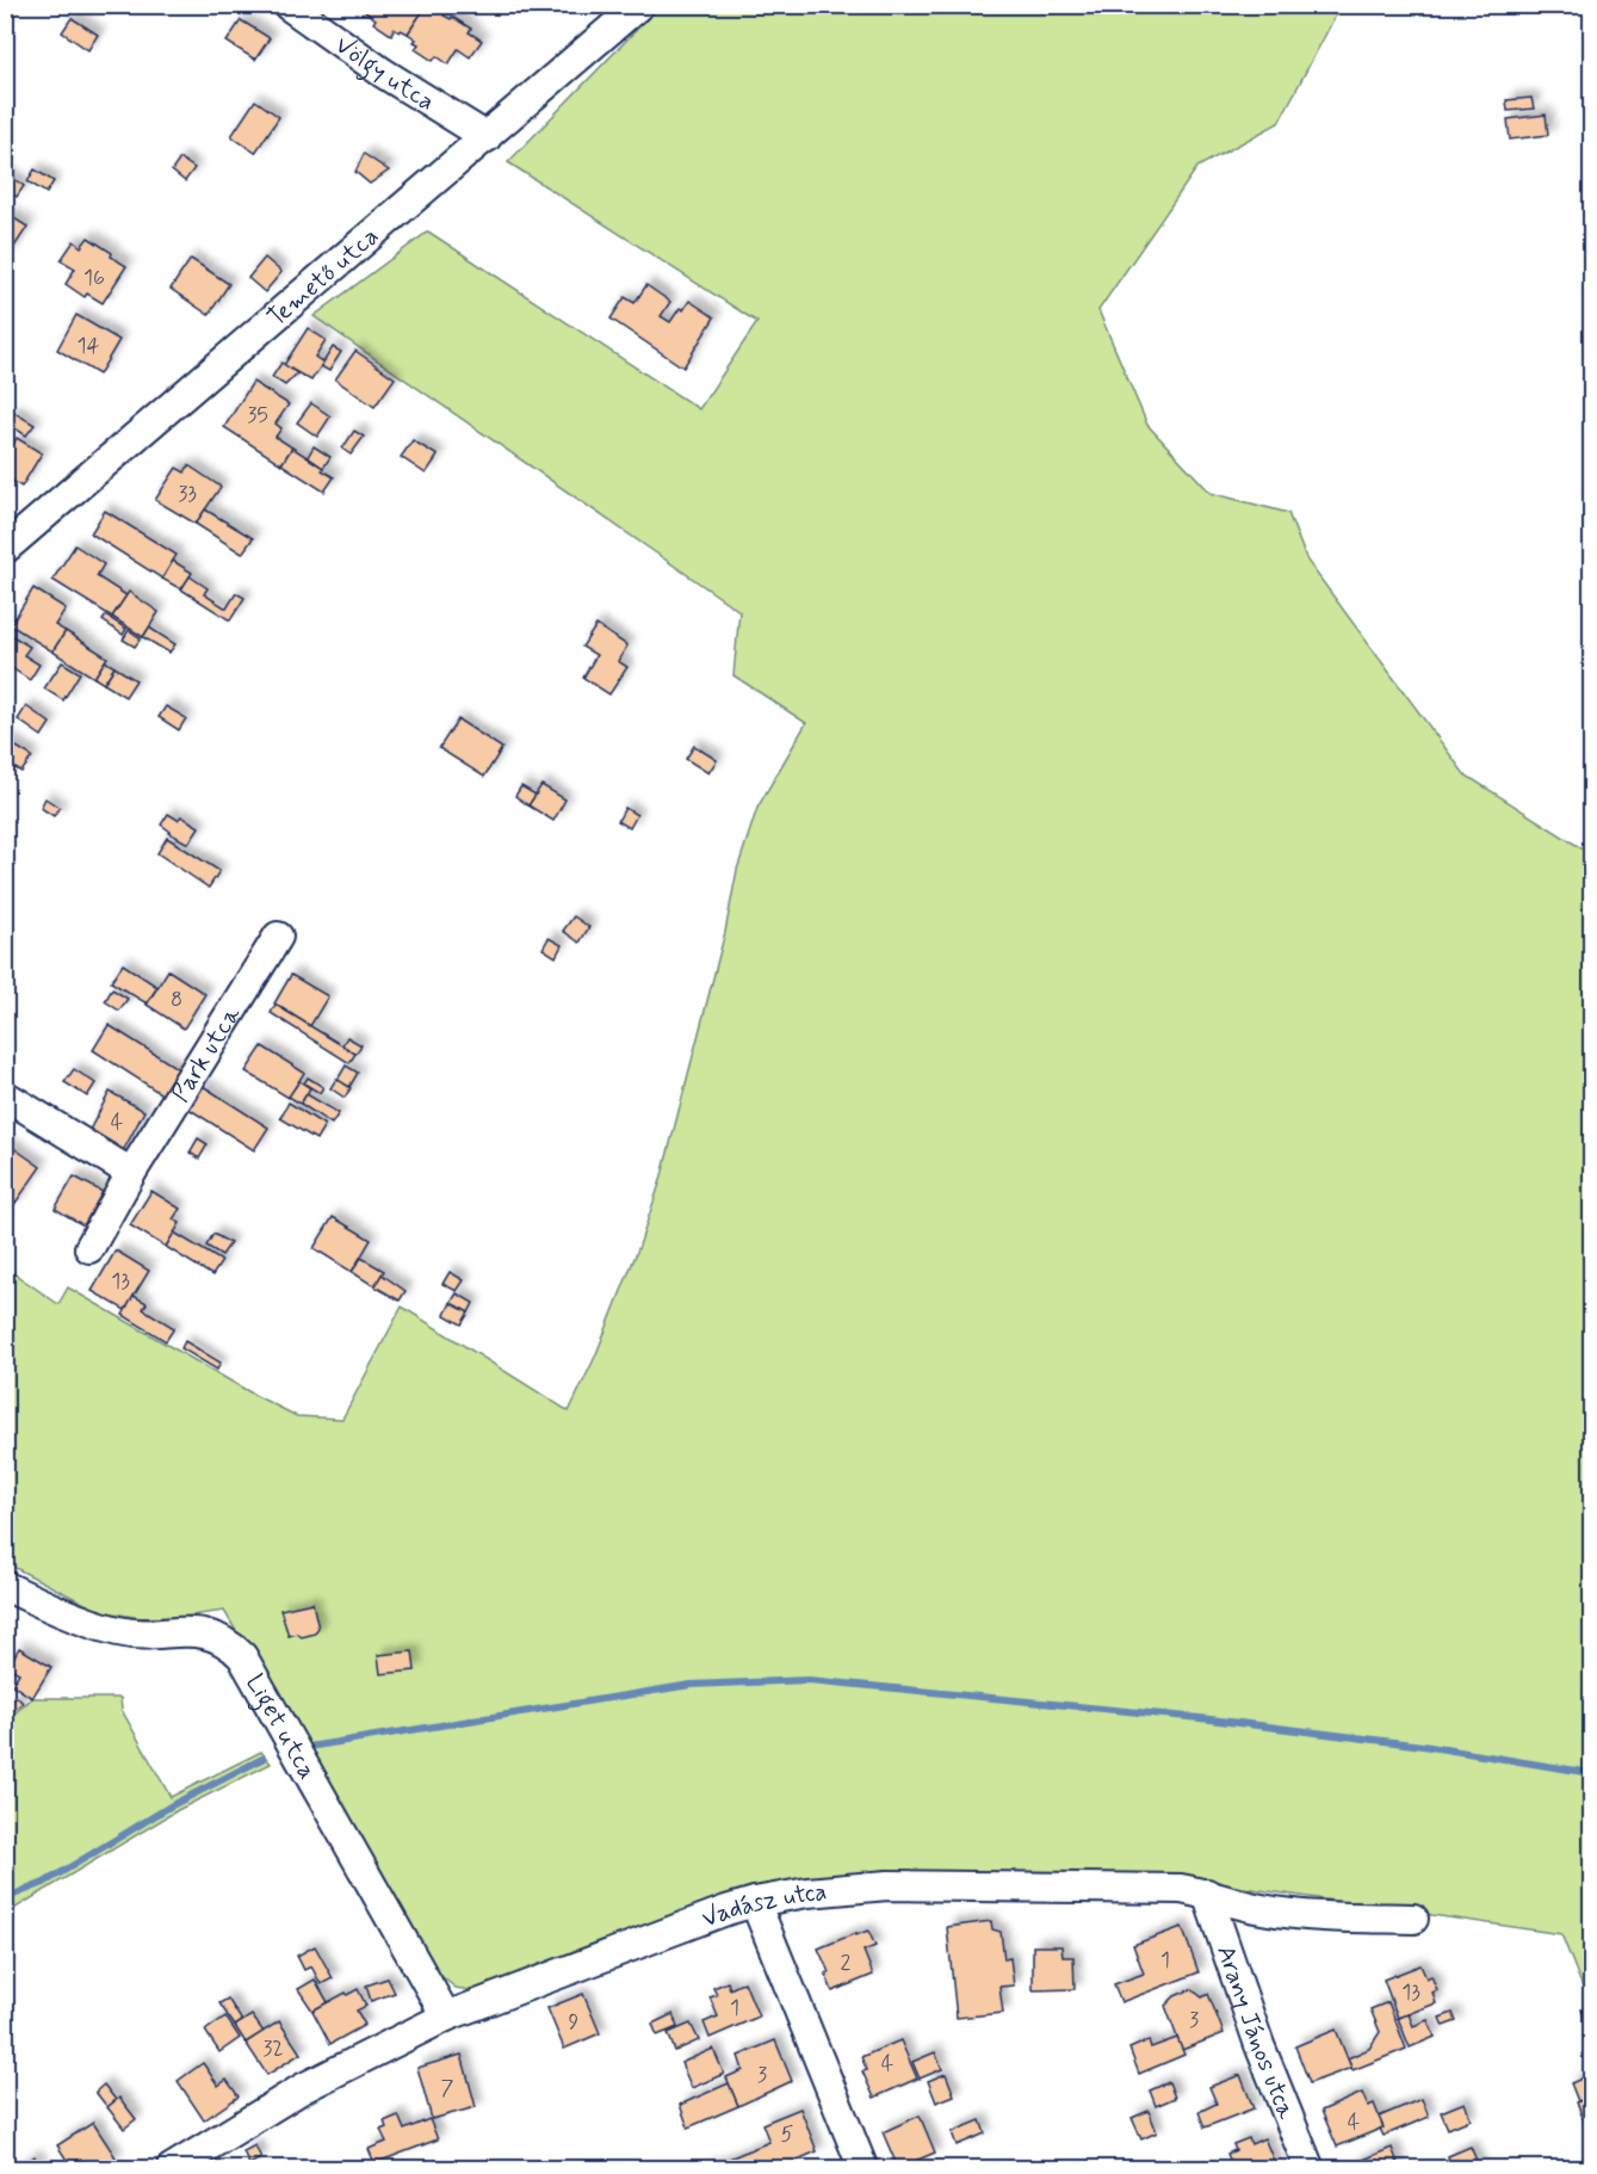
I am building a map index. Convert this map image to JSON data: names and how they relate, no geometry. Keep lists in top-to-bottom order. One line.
{"streets":{"street":["Völgy utca","Temető utca","Park utca","Liget utca","Vadász utca","Arany János utca"]},"crossings":[["Völgy utca","Temető utca"],["Liget utca","Vadász utca"],["Vadász utca","Arany János utca"]],"house_numbers":["16","14","35","33","8","4","13","1","2","13","1","3","9","32","4","3","7","4","5"]}
